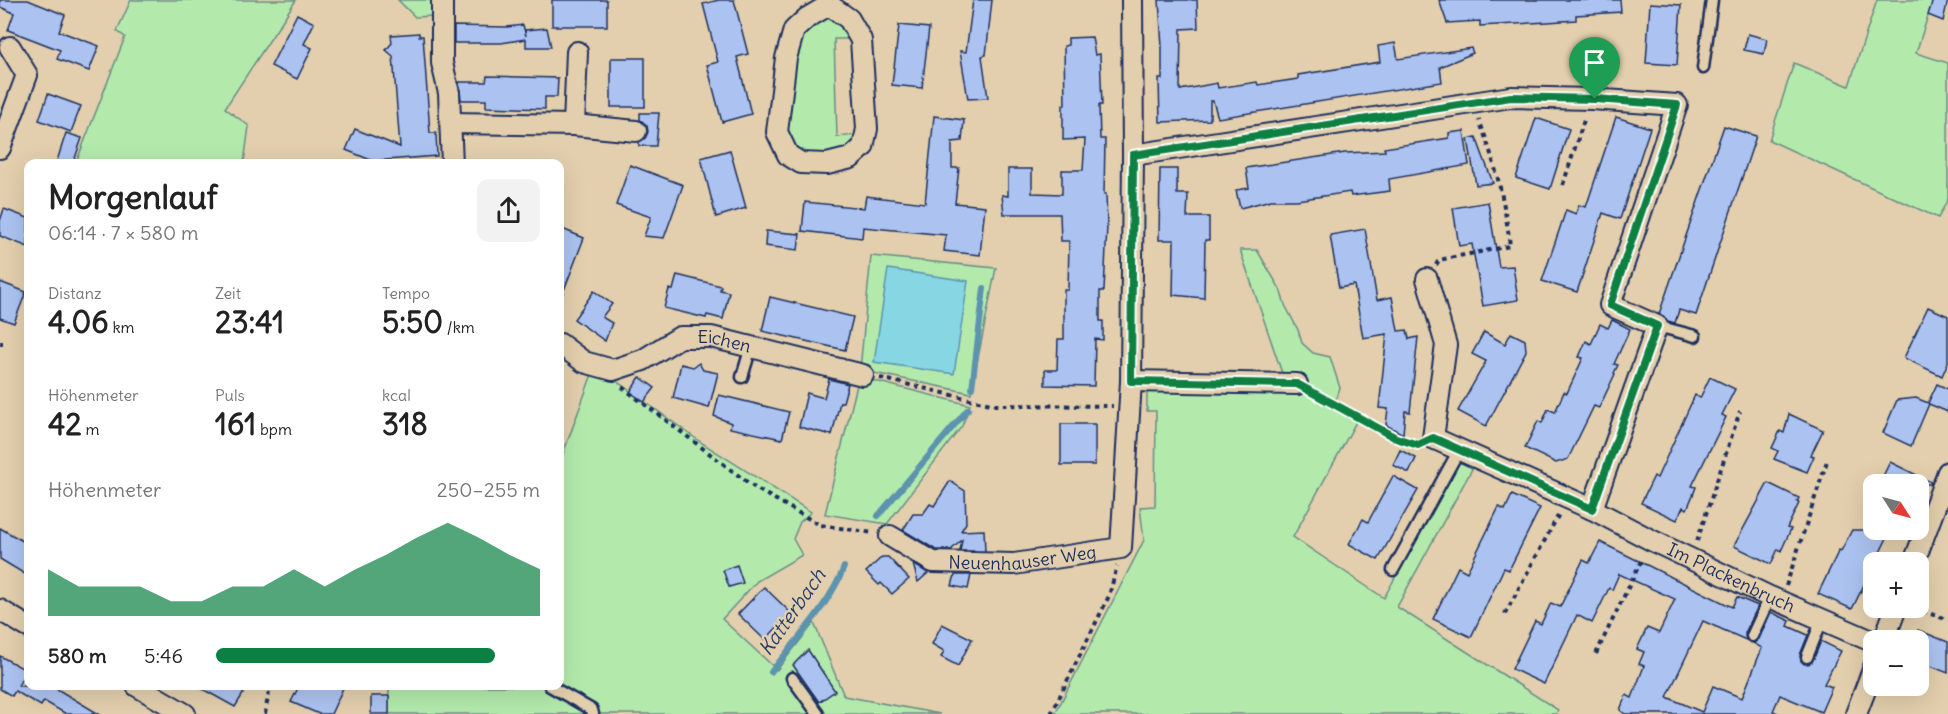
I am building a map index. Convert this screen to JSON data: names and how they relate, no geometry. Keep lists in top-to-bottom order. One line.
{"streets":{"street":["Eichen","Neuenhauser Weg","Im Plackenbruch"]},"water":["Katterbach"],"north":"bottom right","page":{"heading":["Morgenlauf","06:14 · 7 × 580 m"],"stats":[["Distanz","4.06 km"],["Zeit","23:41"],["Tempo","5:50 /km"],["Höhenmeter","42 m"],["Puls","161 bpm"],["kcal","318"]],"chart":["Höhenmeter","250–255 m"],"map_buttons":["+","−"],"list":[{"name":"580 m","note":"5:46"}]}}
